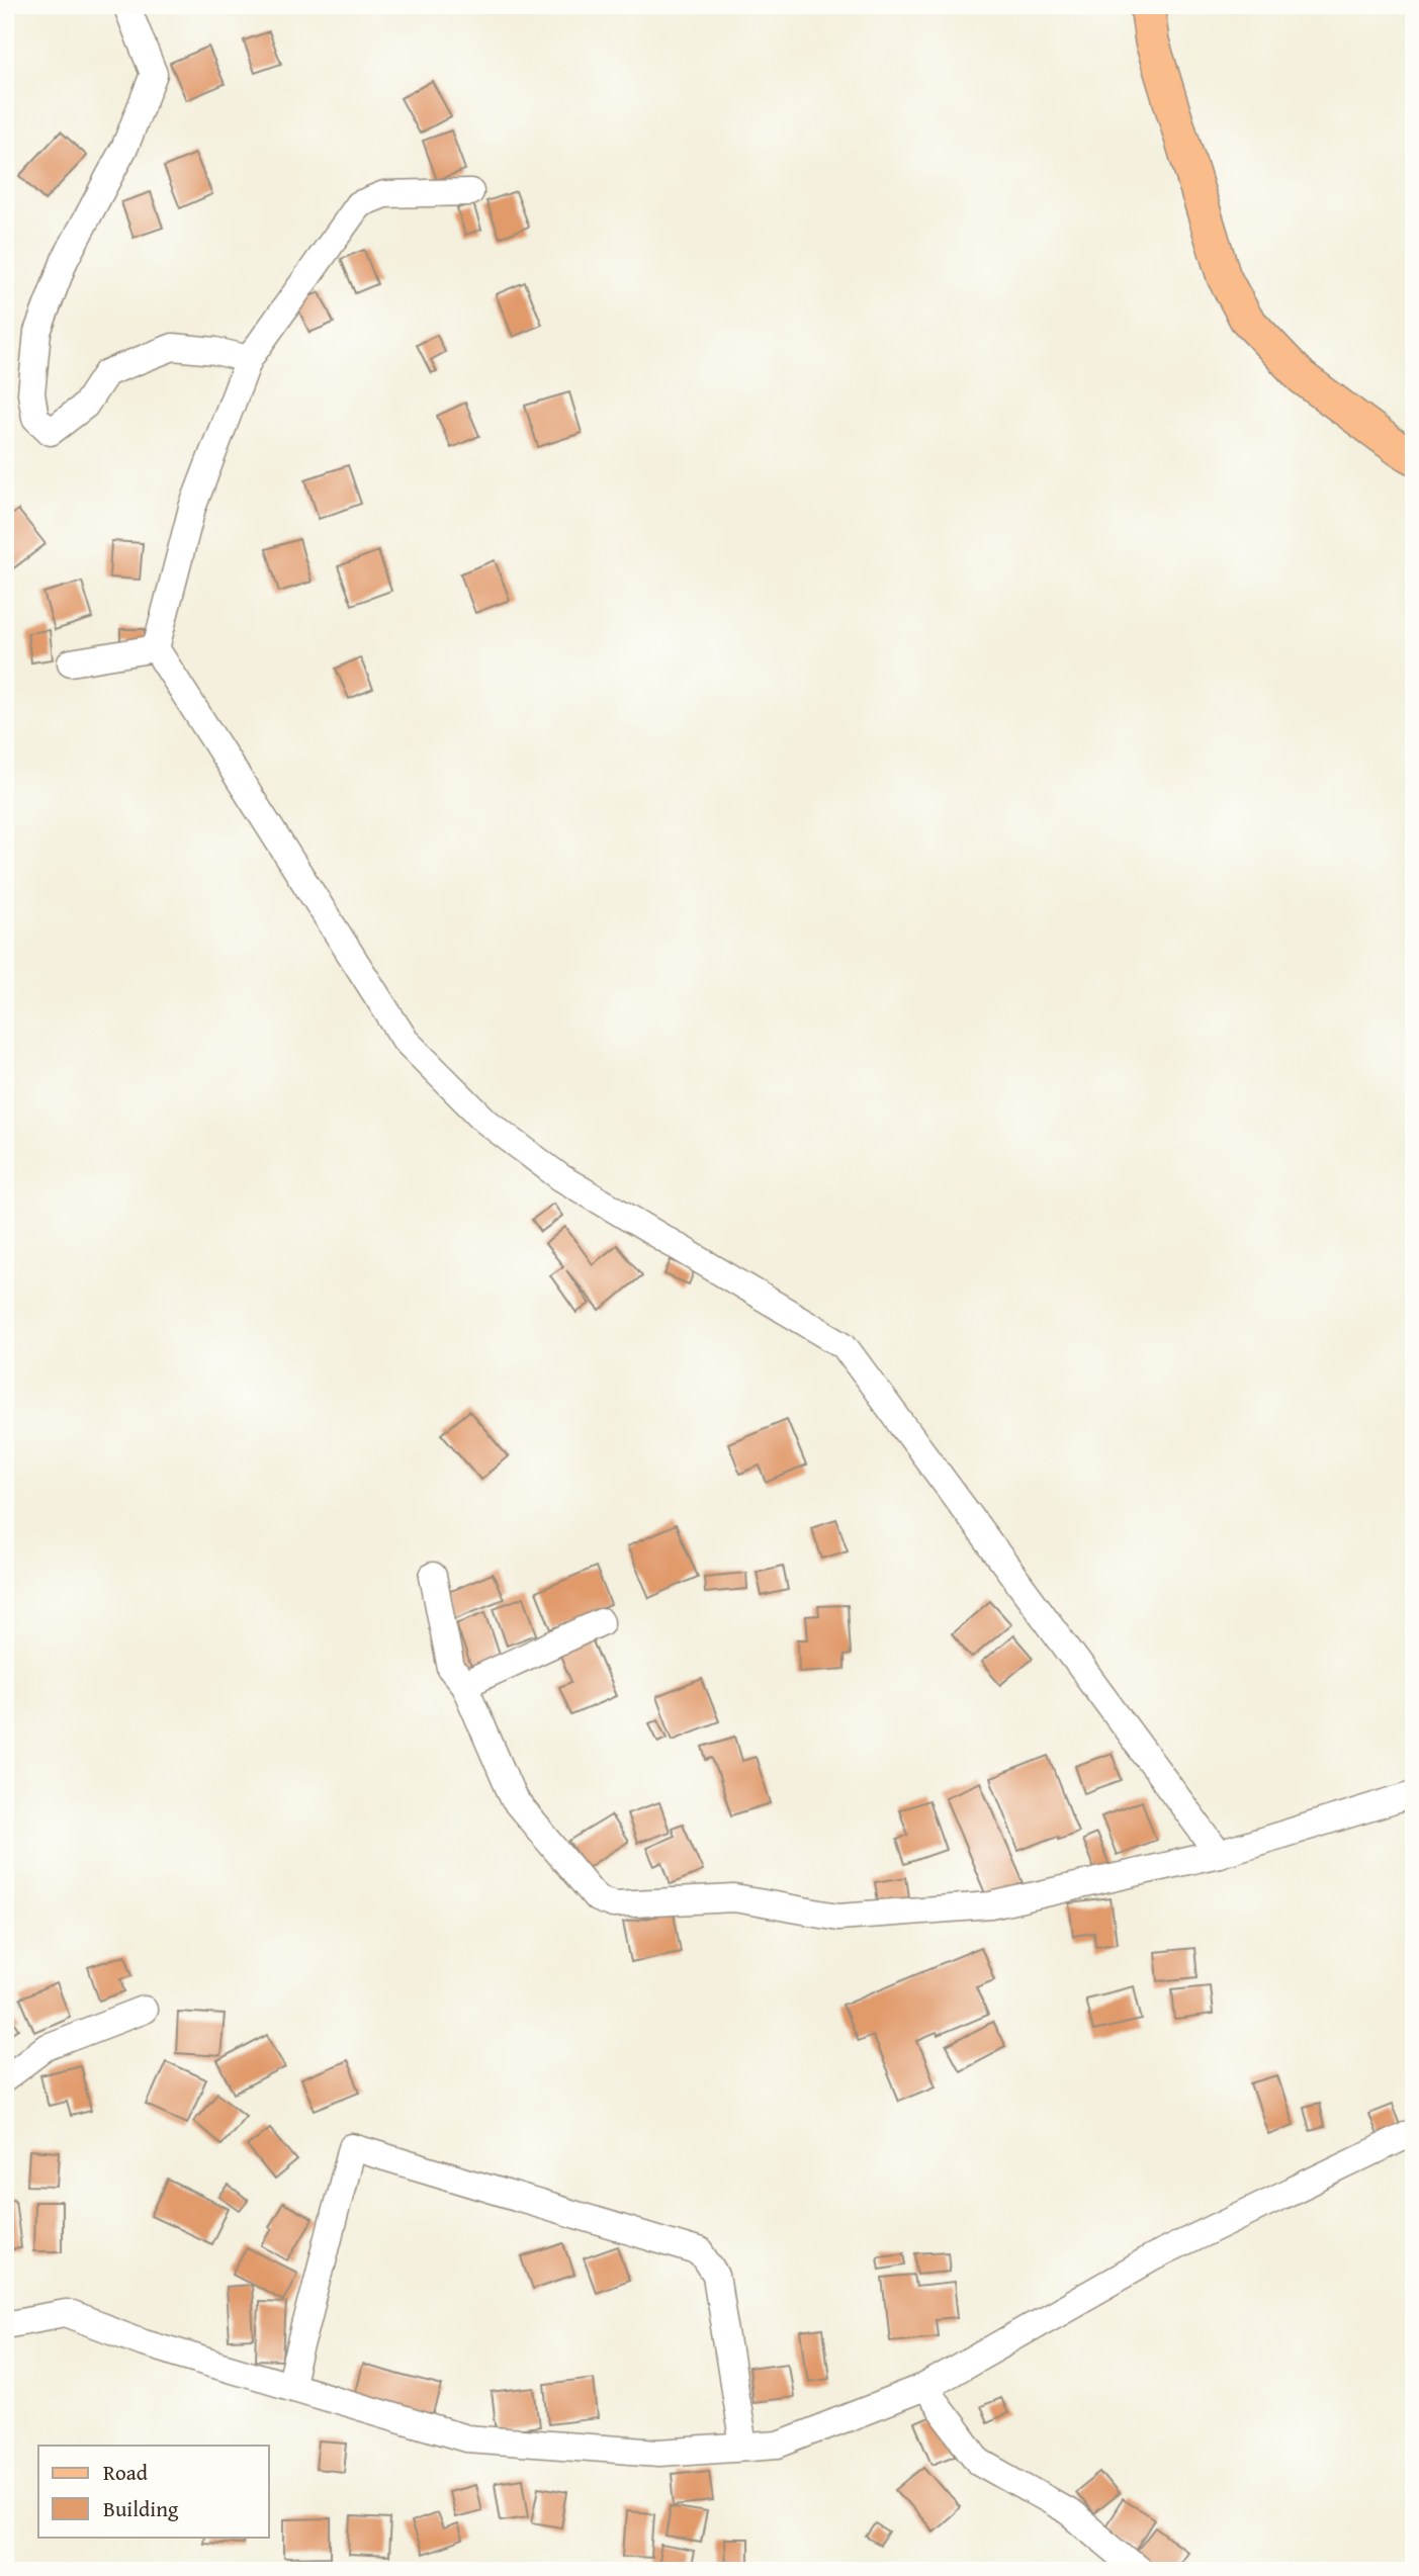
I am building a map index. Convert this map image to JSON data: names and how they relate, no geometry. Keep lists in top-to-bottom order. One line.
{"legend":["Road","Building"]}
